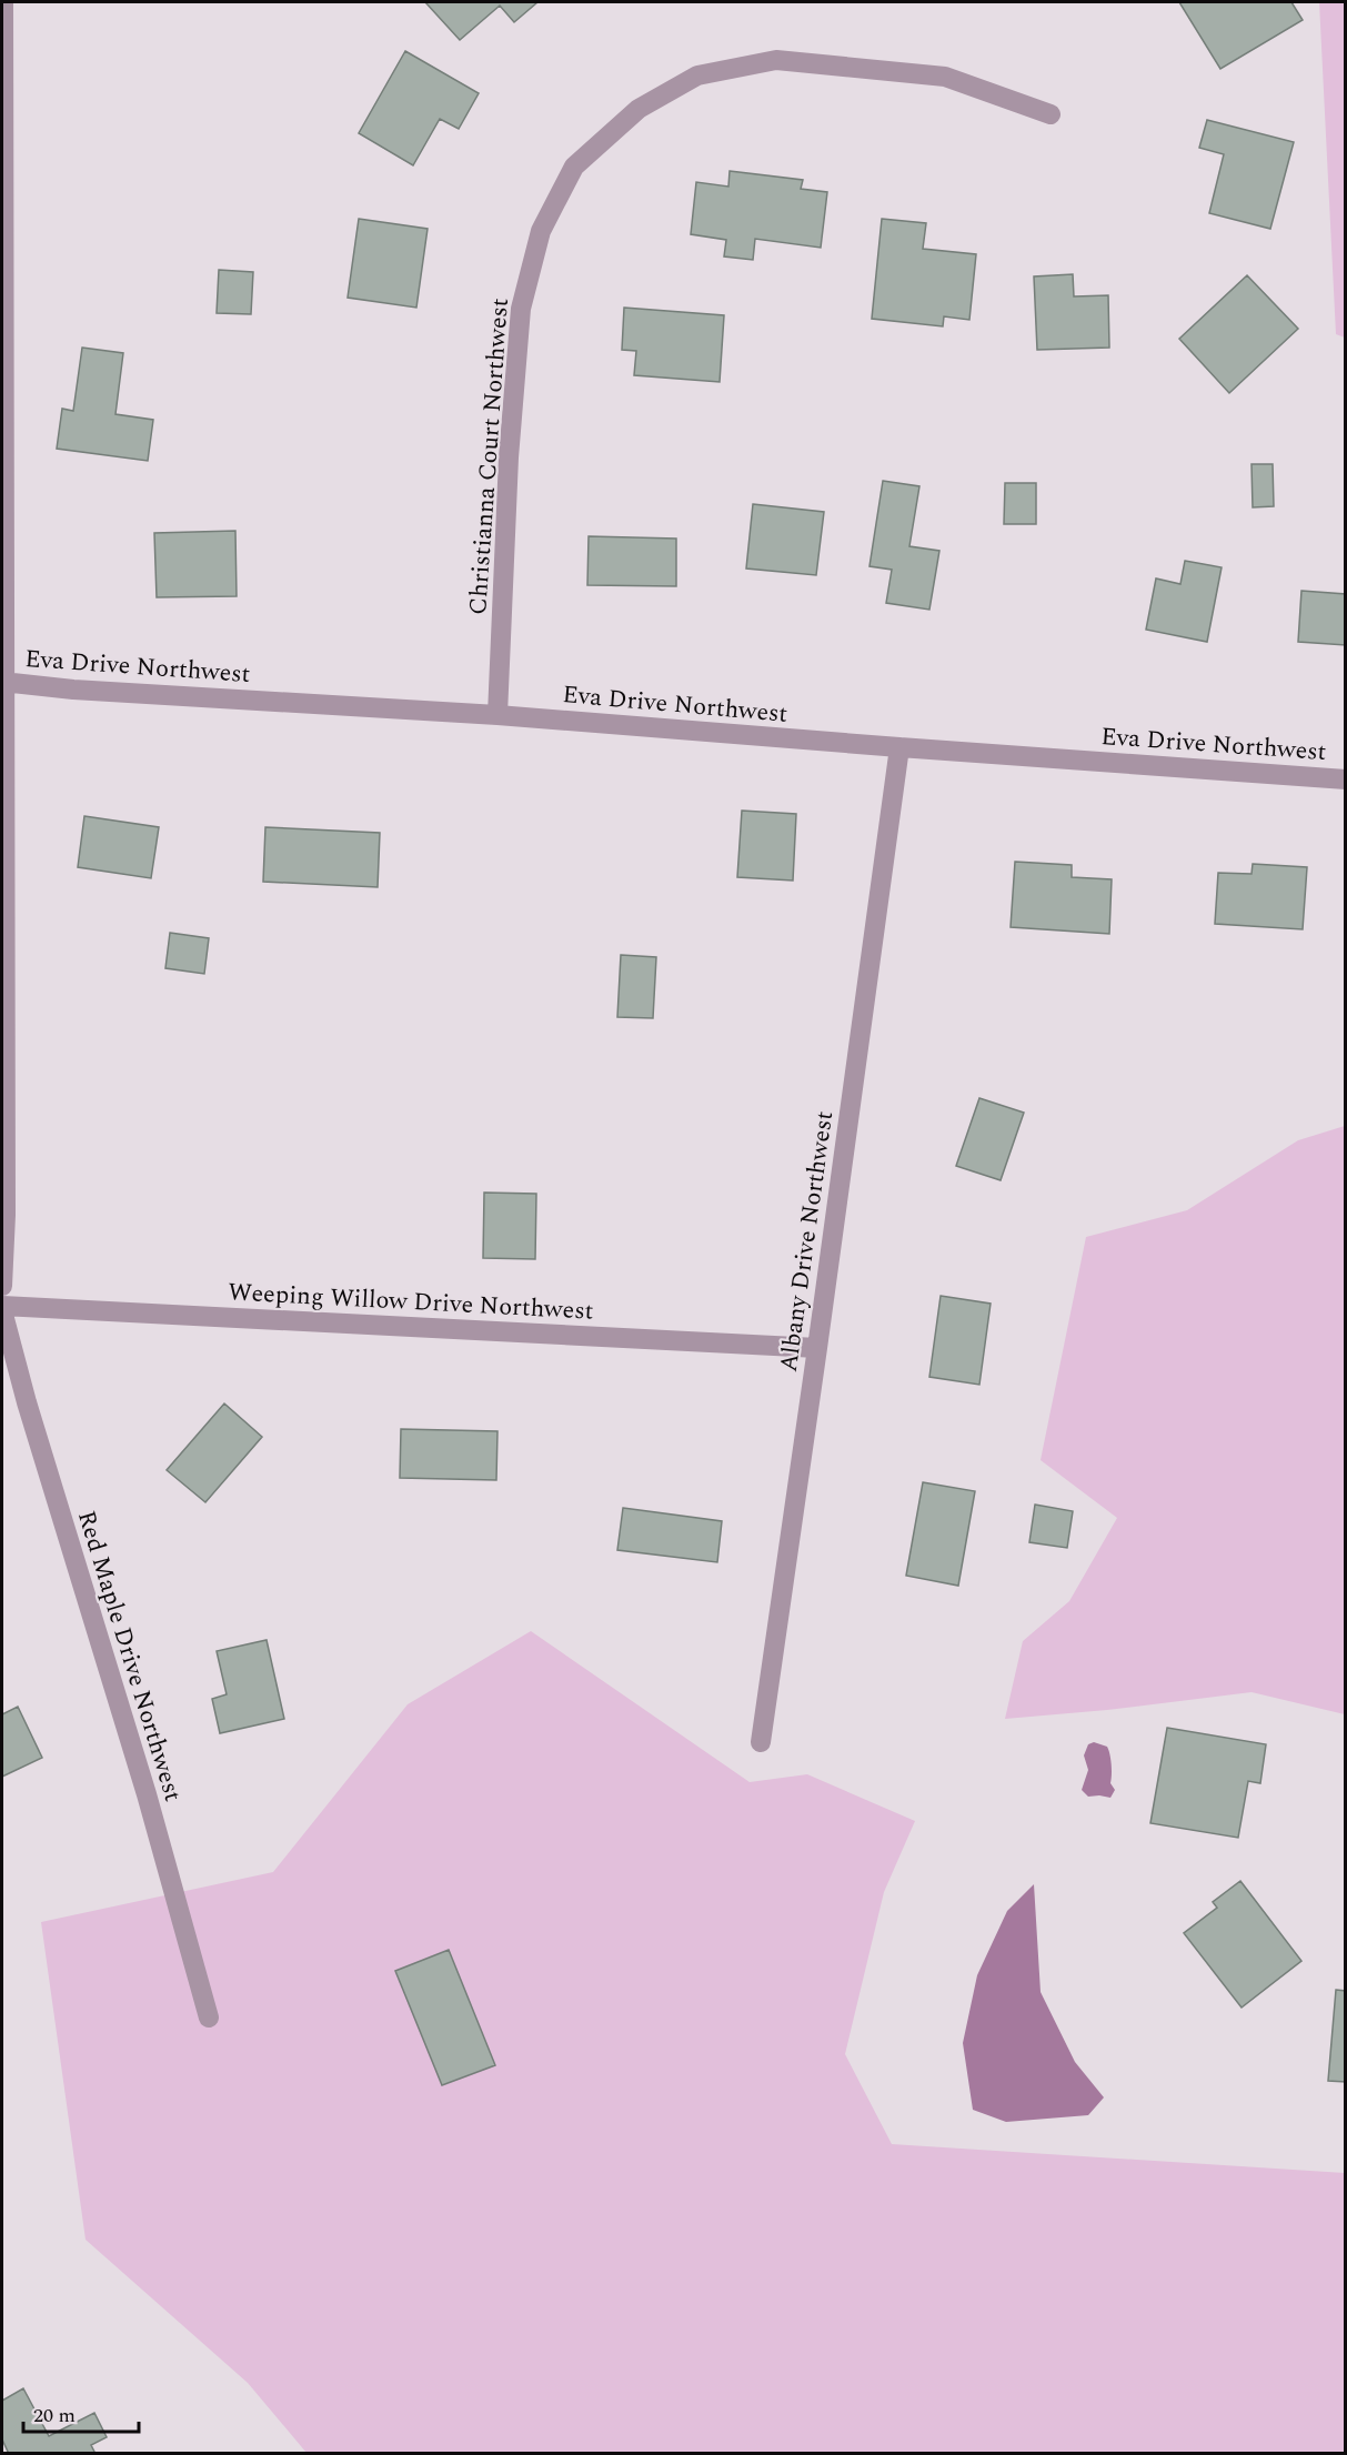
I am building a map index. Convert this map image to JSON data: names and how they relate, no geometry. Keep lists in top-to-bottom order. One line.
{"streets":{"street":["Christianna Court Northwest","Eva Drive Northwest","Albany Drive Northwest","Weeping Willow Drive Northwest","Red Maple Drive Northwest"]},"crossings":[["Christianna Court Northwest","Eva Drive Northwest"],["Eva Drive Northwest","Albany Drive Northwest"],["Albany Drive Northwest","Weeping Willow Drive Northwest"],["Weeping Willow Drive Northwest","Red Maple Drive Northwest"]],"scale_bar":"20 m"}
